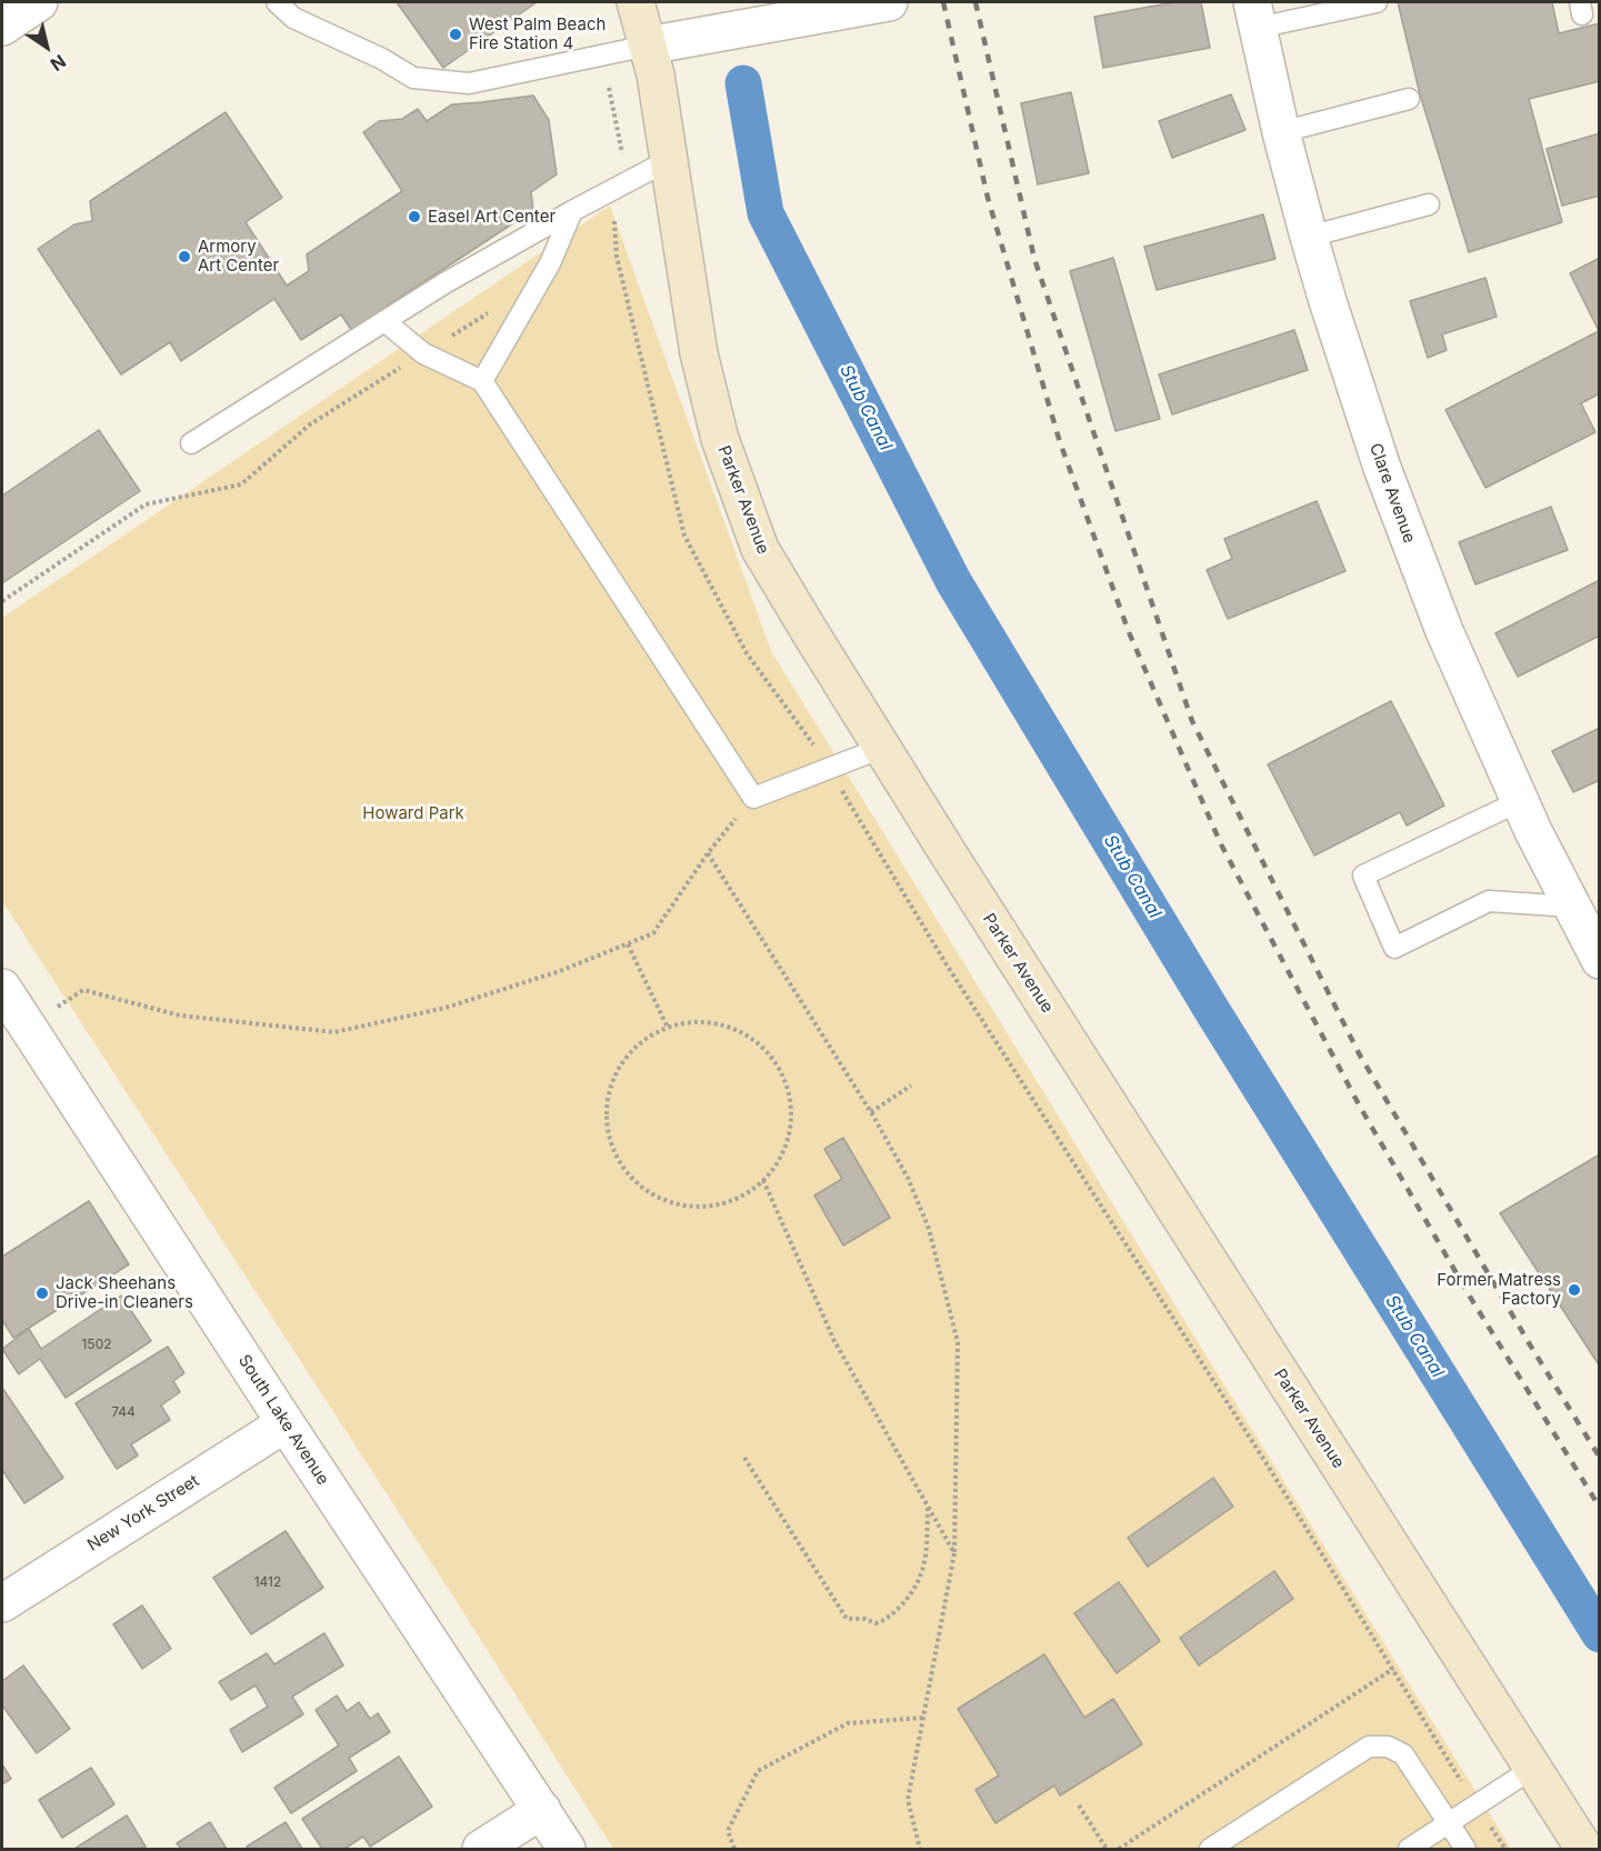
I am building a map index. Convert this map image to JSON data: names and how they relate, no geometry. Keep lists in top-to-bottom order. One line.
{"streets":{"street":["Clare Avenue","Parker Avenue","South Lake Avenue","New York Street"]},"crossings":[["South Lake Avenue","New York Street"]],"water":["Stub Canal"],"parks":["Howard Park"],"places":["West Palm Beach Fire Station 4","Easel Art Center","Armory Art Center","Former Matress Factory","Jack Sheehans Drive-in Cleaners"],"house_numbers":["1502","744","1412"],"north":"bottom right"}
